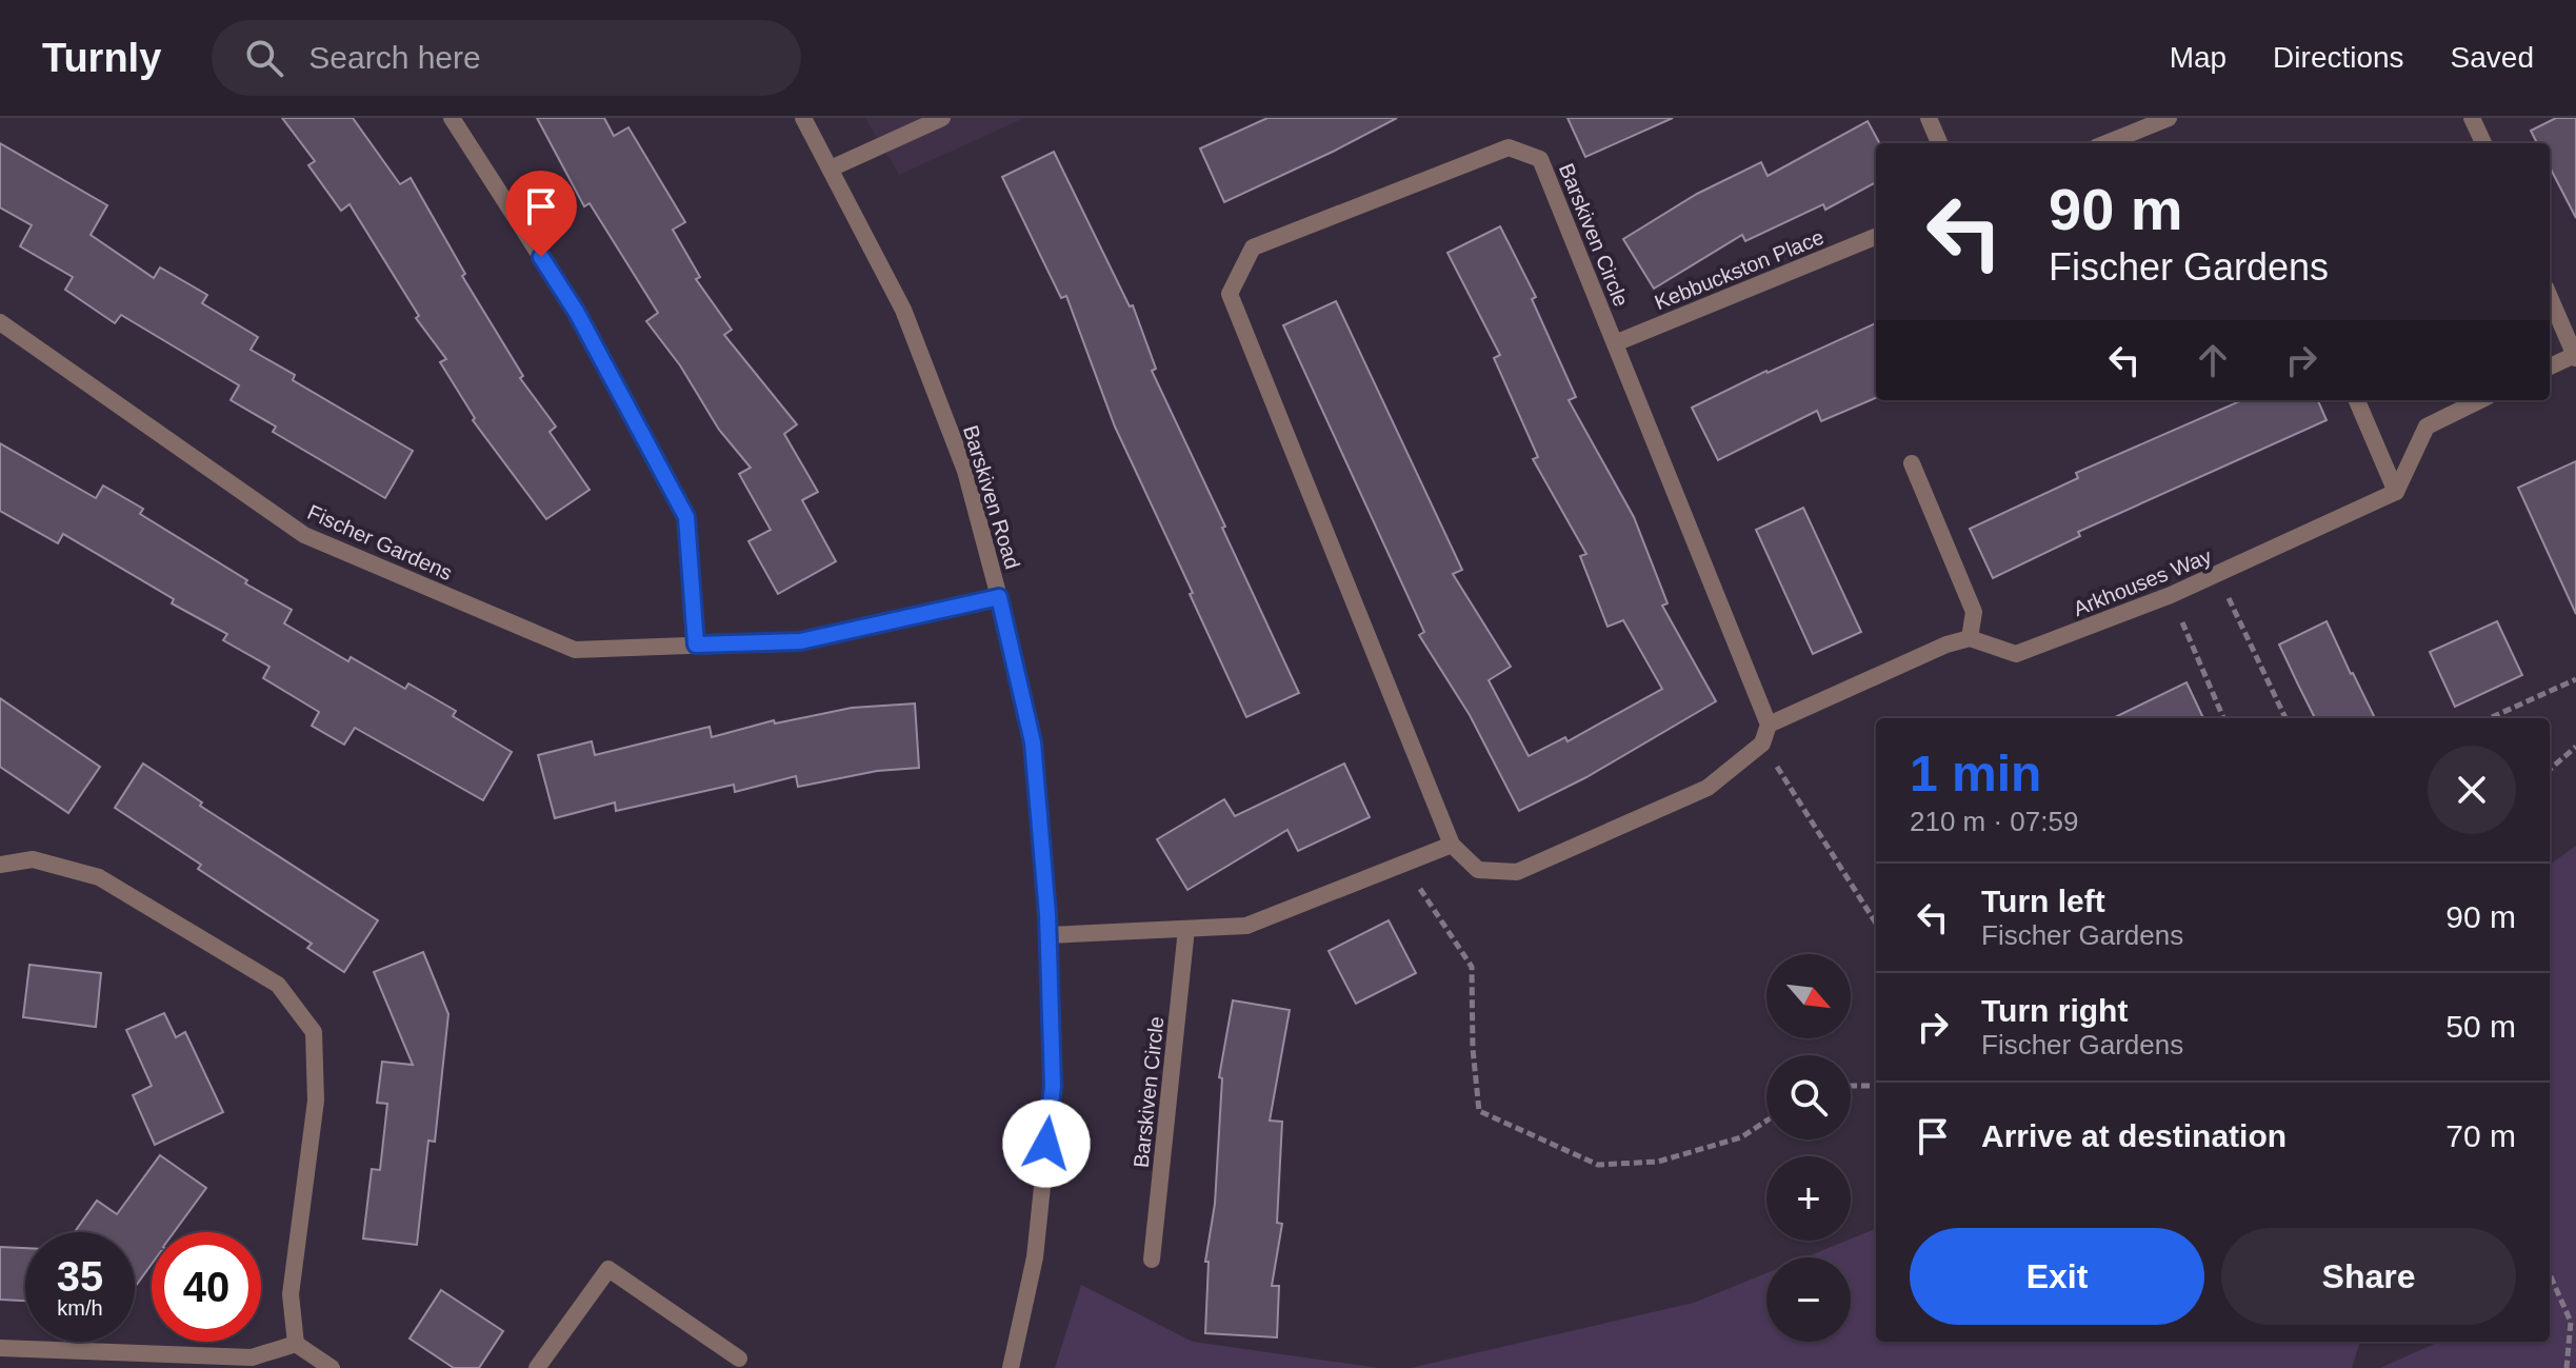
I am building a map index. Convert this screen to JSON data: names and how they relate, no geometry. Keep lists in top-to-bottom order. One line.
{"streets":{"street":["Barskiven Circle","Kebbuckston Place","Barskiven Road","Fischer Gardens","Arkhouses Way"]},"crossings":[["Barskiven Circle","Kebbuckston Place"],["Barskiven Road","Fischer Gardens"]],"north":"bottom right","page":{"header":"Turnly","search":"Search here","nav":["Map","Directions","Saved"],"turn":["90 m","Fischer Gardens"],"heading":["1 min","210 m · 07:59"],"list":[{"name":"Turn left","note":"Fischer Gardens","value":"90 m"},{"name":"Turn right","note":"Fischer Gardens","value":"50 m"},{"name":"Arrive at destination","value":"70 m"}],"map_buttons":["+","−"],"buttons":["Exit","Share"],"speed":"35 km/h","limit":"40"}}
